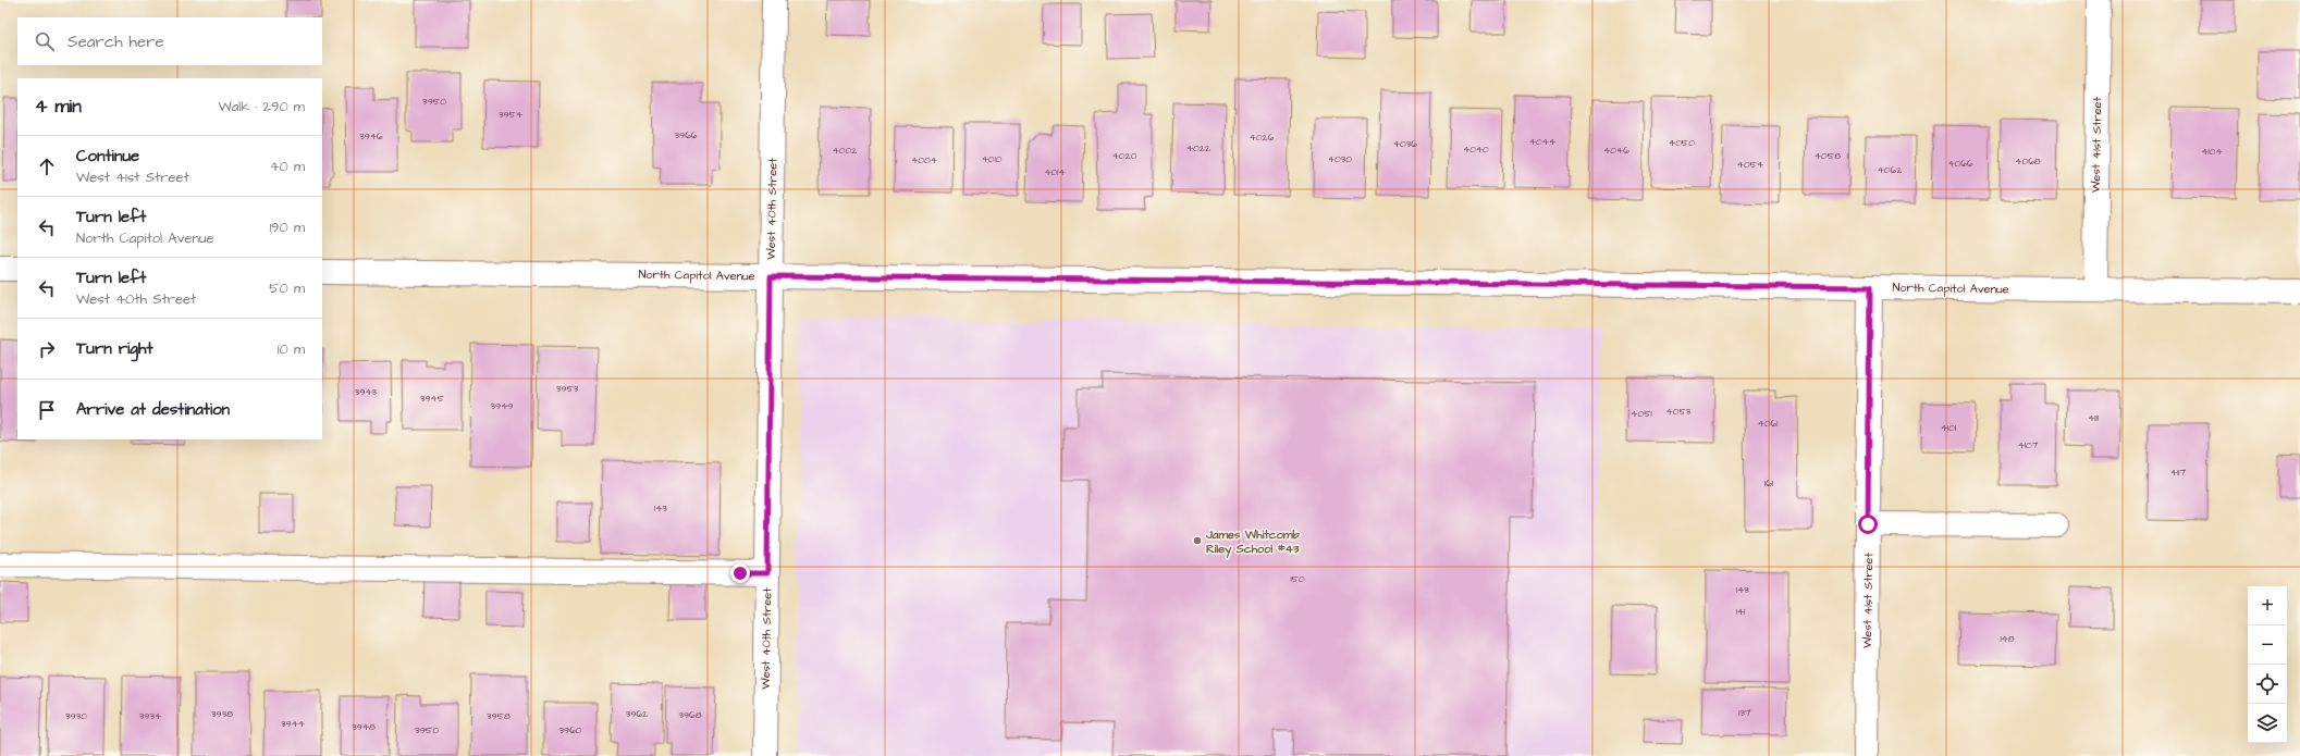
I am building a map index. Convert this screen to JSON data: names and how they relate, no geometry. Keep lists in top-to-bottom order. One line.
{"streets":{"main road":["West 41st Street","West 40th Street","North Capitol Avenue"]},"crossings":[["West 41st Street","North Capitol Avenue"],["West 40th Street","North Capitol Avenue"]],"places":["James Whitcomb Riley School #43"],"house_numbers":["3950","3954","3966","3946","4026","4044","4050","4036","4022","4040","4002","4046","4104","4020","4058","4010","4030","4004","4068","4066","4054","4062","4014","3953","3943","3945","3949","4053","4051","4111","4061","4101","4107","4117","161","143","150","143","141","148","137","3938","3962","3968","3930","3934","3958","3944","3948","3950","3960"],"page":{"search":"Search here","heading":["4 min","Walk · 290 m"],"list":[["Continue","West 41st Street","40 m"],["Turn left","North Capitol Avenue","190 m"],["Turn left","West 40th Street","50 m"],["Turn right","10 m"],"Arrive at destination"],"map_buttons":["+","−"]}}
